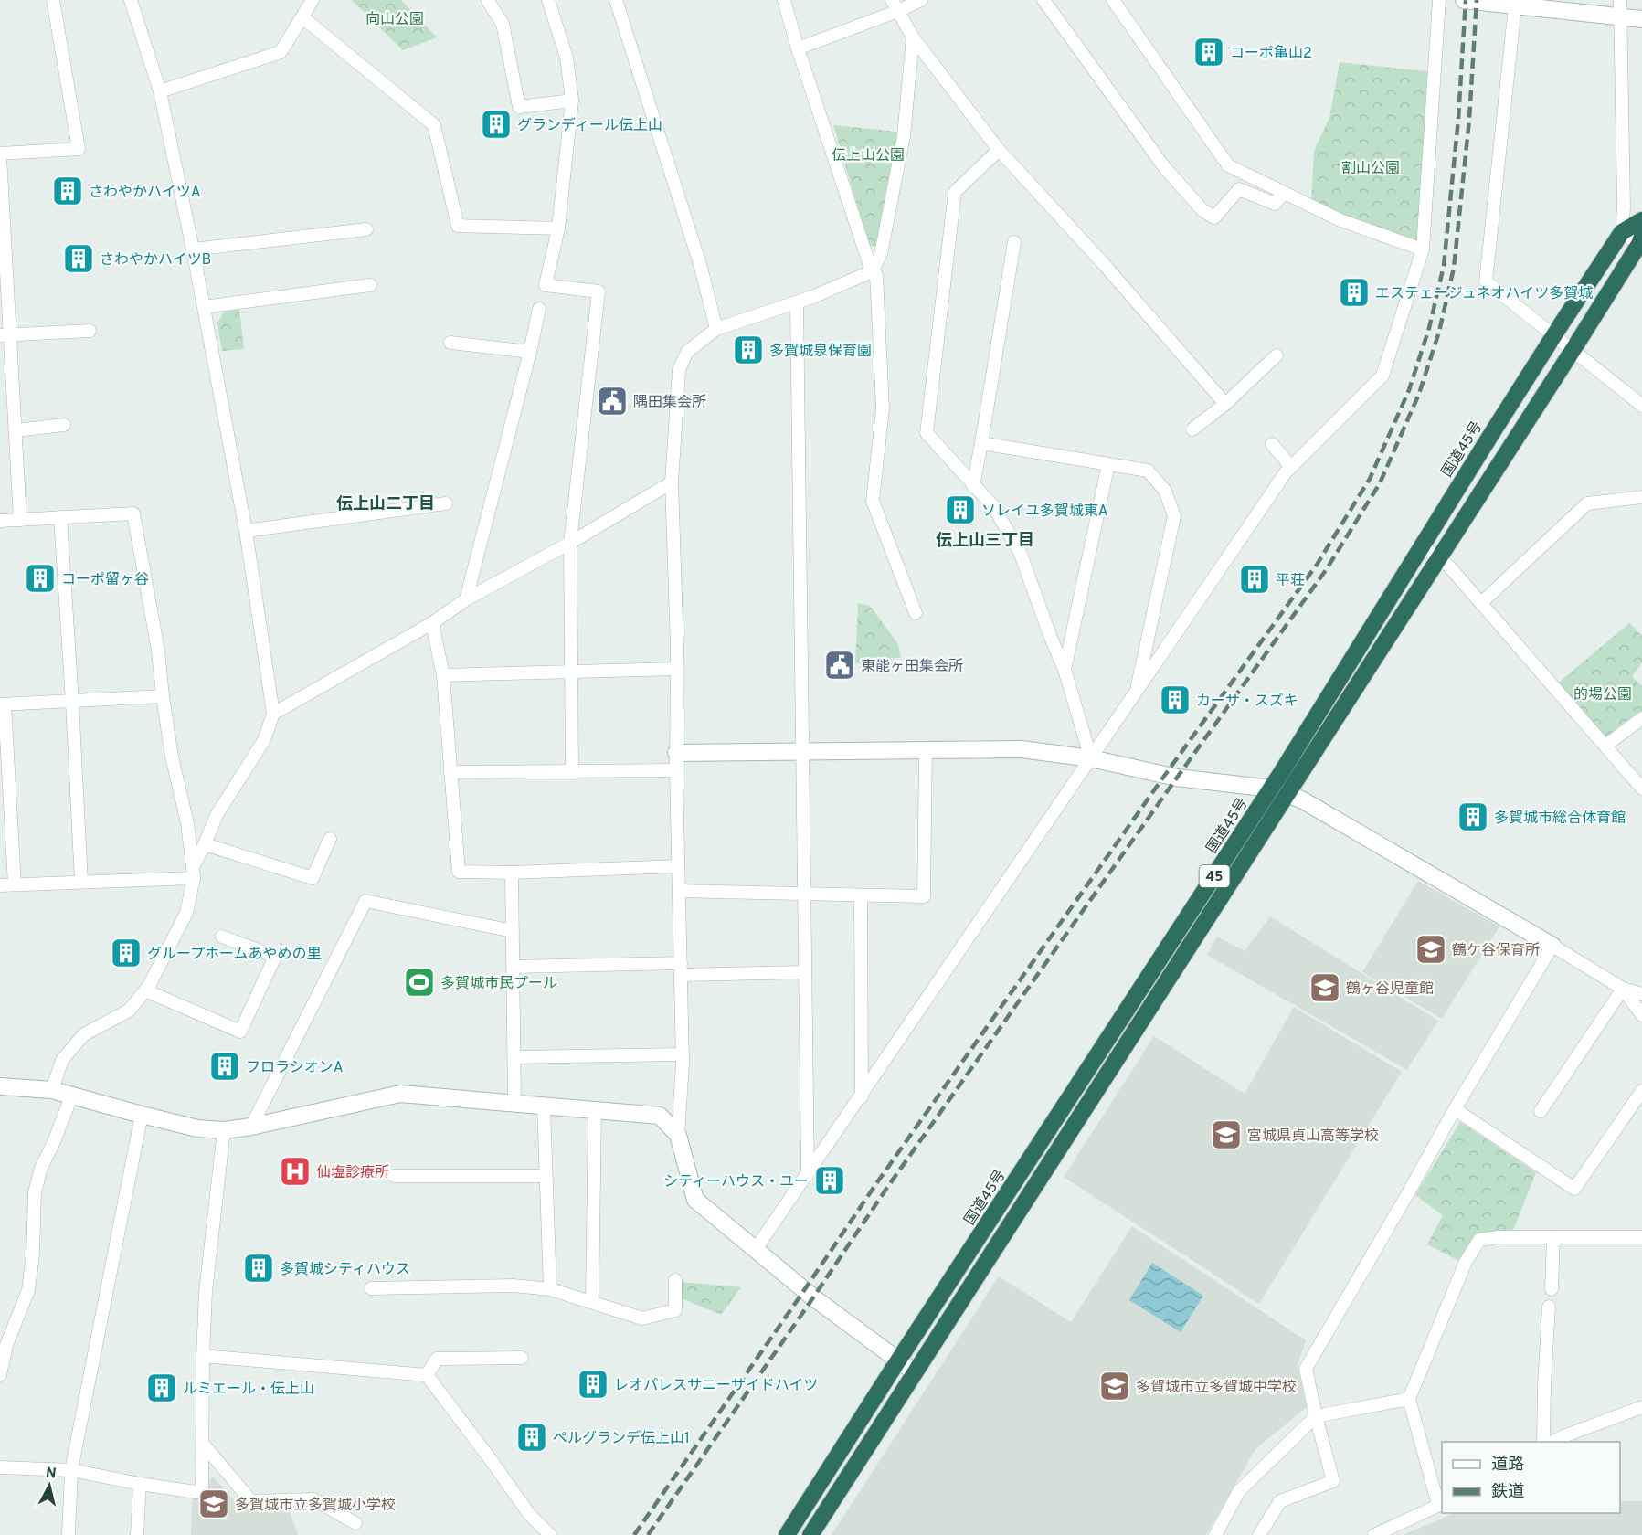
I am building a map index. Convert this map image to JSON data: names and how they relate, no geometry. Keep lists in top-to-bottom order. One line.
{"streets":{"highway":["国道45号","45"]},"districts":["伝上山二丁目","伝上山三丁目"],"parks":["向山公園","伝上山公園","割山公園","的場公園"],"places":{"building":["コーポ亀山2","グランディール伝上山","さわやかハイツA","さわやかハイツB","エステェージュネオハイツ多賀城","多賀城泉保育園","ソレイユ多賀城東A","コーポ留ヶ谷","平荘","カーサ・スズキ","多賀城市総合体育館","グループホームあやめの里","フロラシオンA","シティーハウス・ユー","多賀城シティハウス","レオパレスサニーサイドハイツ","ルミエール・伝上山","ペルグランデ伝上山1"],"public building":["隅田集会所","東能ヶ田集会所"],"school or university":["鶴ケ谷保育所","鶴ヶ谷児童館","宮城県貞山高等学校","多賀城市立多賀城中学校","多賀城市立多賀城小学校"],"sports":["多賀城市民プール"],"hospital":["仙塩診療所"]},"legend":["道路","鉄道"],"north":"top"}
